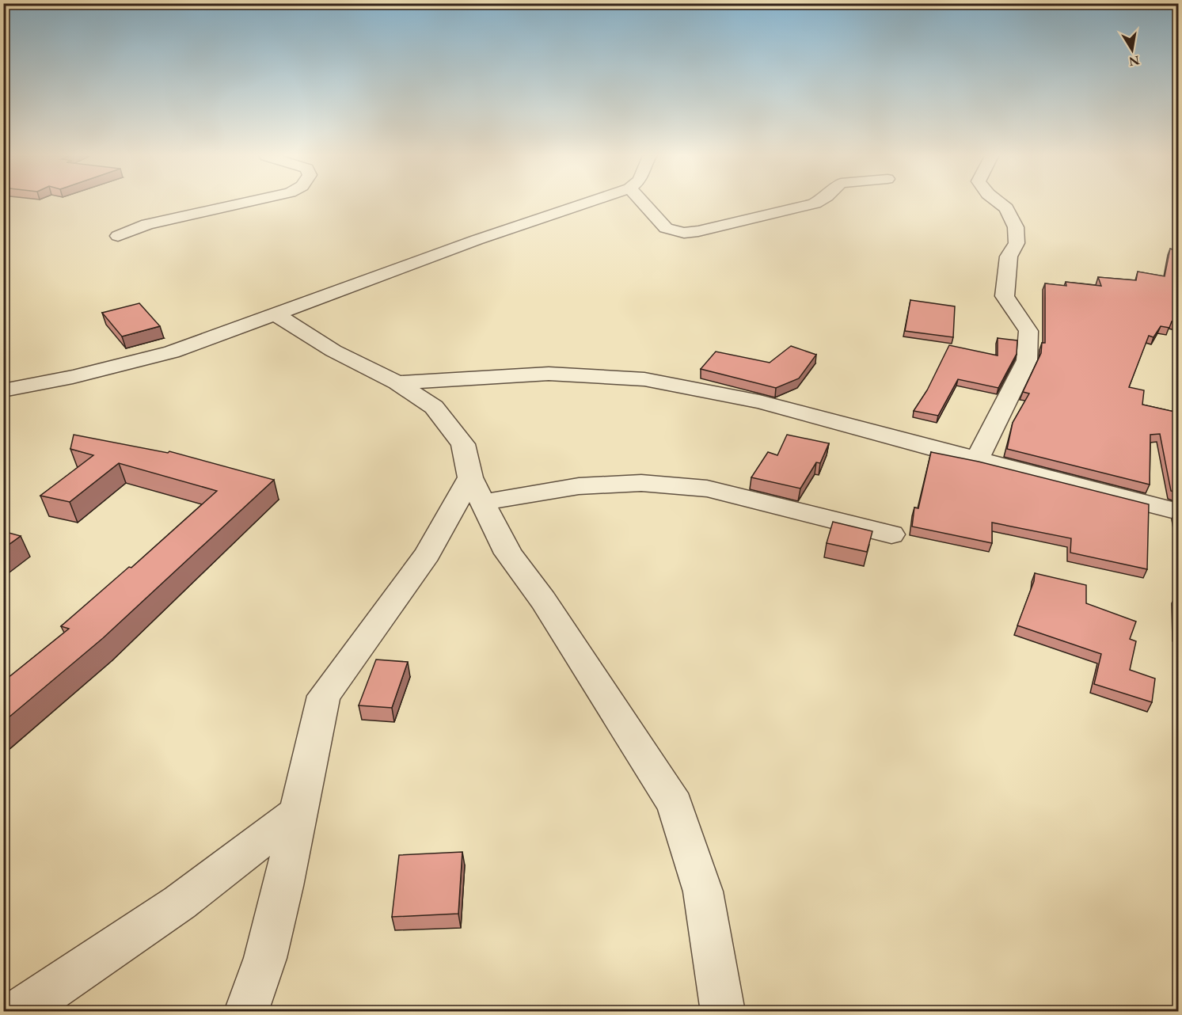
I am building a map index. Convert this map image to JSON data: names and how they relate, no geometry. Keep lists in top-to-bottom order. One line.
{"north":"bottom"}
